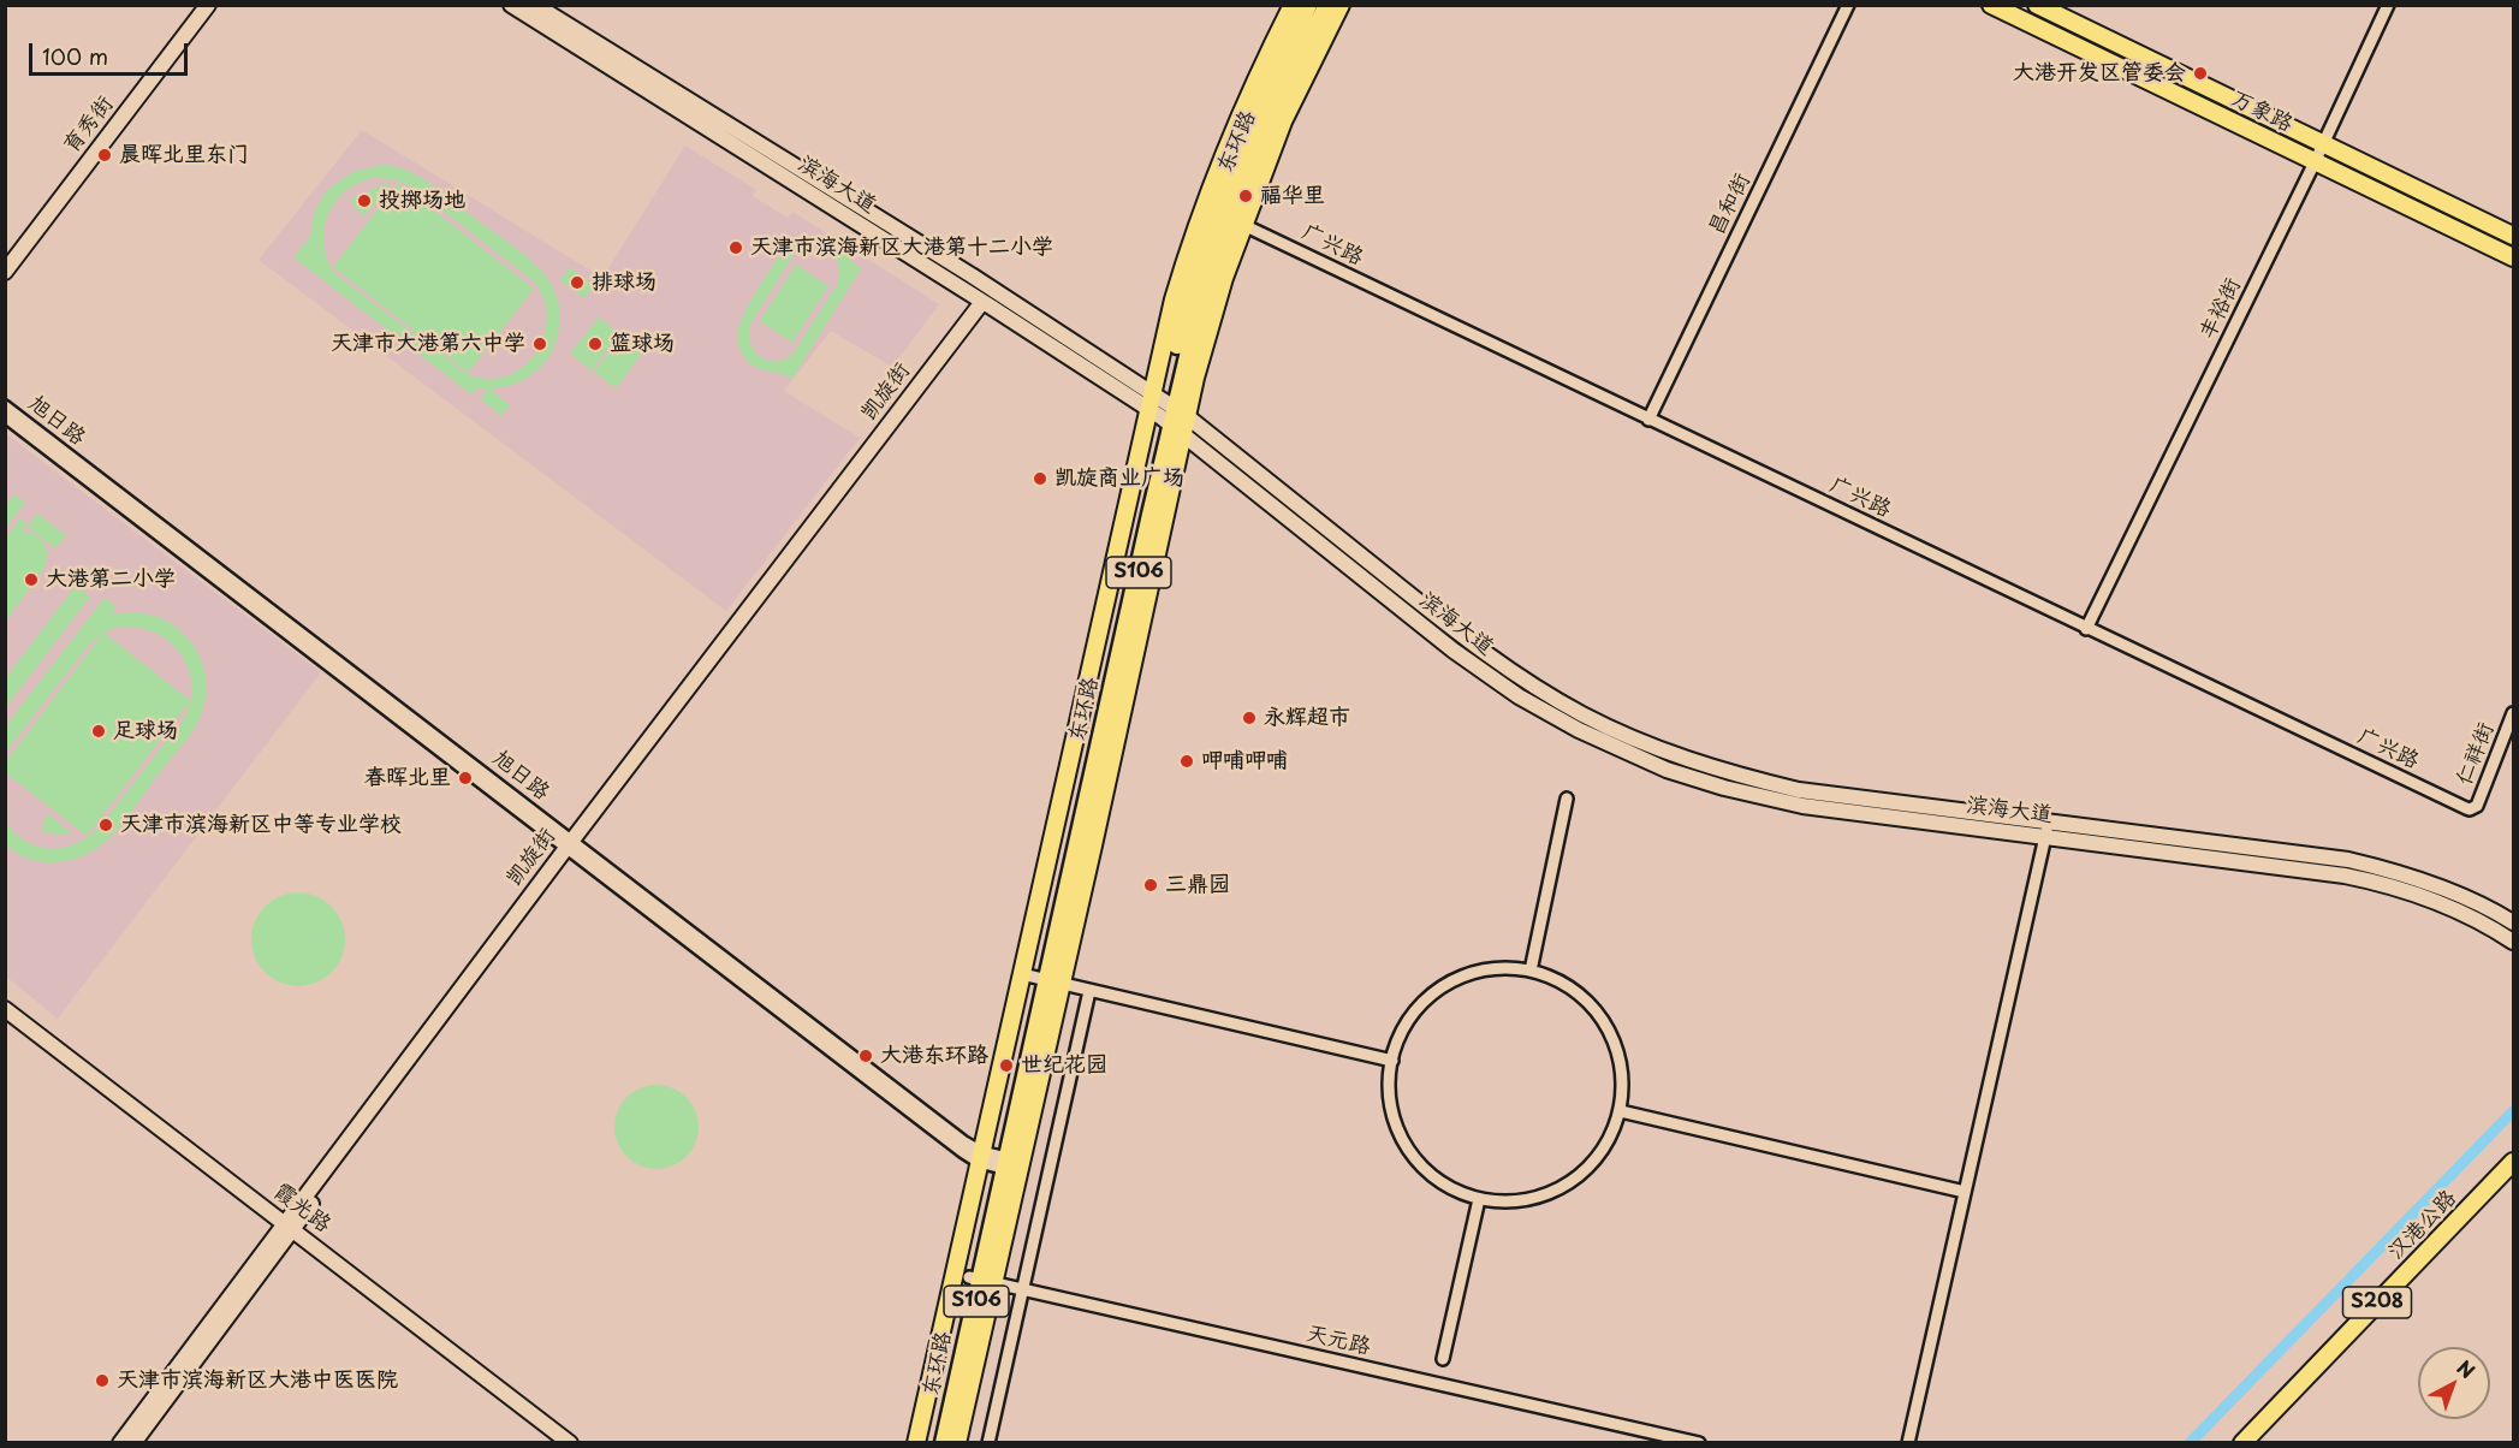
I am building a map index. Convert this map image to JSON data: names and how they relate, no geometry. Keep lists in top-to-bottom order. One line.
{"streets":{"highway":["东环路","S106"],"main road":["万象路","育秀街","滨海大道","凯旋街","霞光路","汉港公路","S208"],"street":["昌和街","广兴路","丰裕街","旭日路","仁祥街","天元路"]},"crossings":[["万象路","丰裕街"],["东环路","滨海大道"],["东环路","广兴路"],["东环路","旭日路"],["东环路","天元路"],["滨海大道","凯旋街"],["昌和街","广兴路"],["广兴路","丰裕街"],["广兴路","仁祥街"],["凯旋街","旭日路"],["凯旋街","霞光路"]],"places":["大港开发区管委会","晨晖北里东门","福华里","投掷场地","天津市滨海新区大港第十二小学","排球场","天津市大港第六中学","篮球场","凯旋商业广场","大港第二小学","永辉超市","足球场","呷哺呷哺","春晖北里","天津市滨海新区中等专业学校","三鼎园","大港东环路","世纪花园","天津市滨海新区大港中医医院"],"scale_bar":"100 m","north":"top right"}
